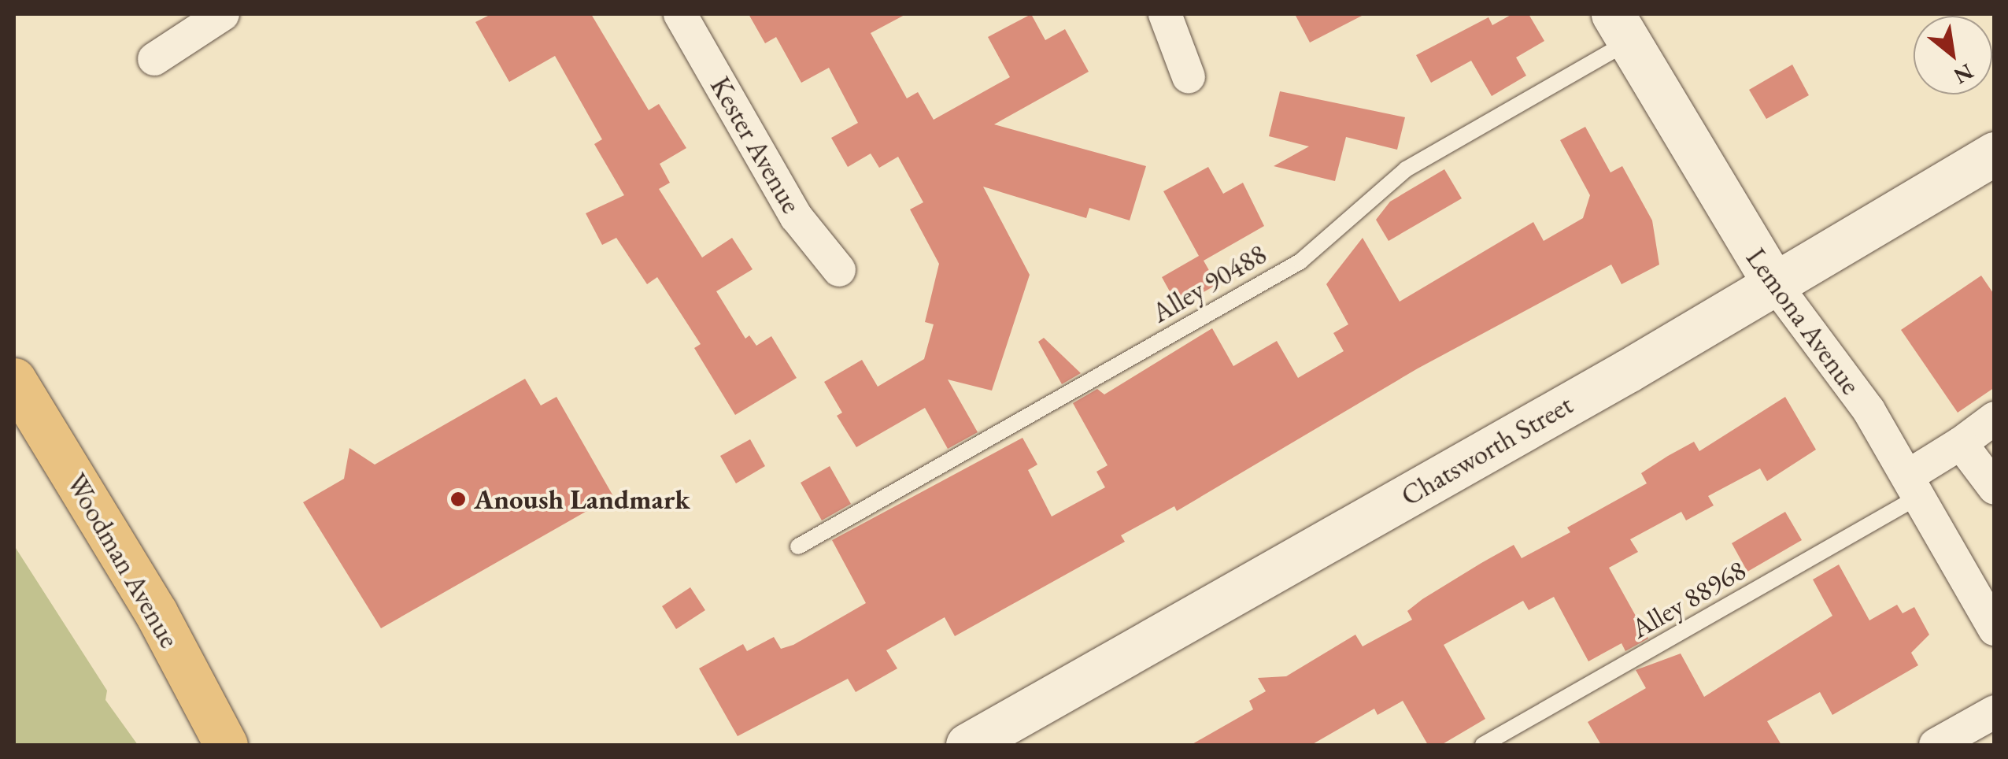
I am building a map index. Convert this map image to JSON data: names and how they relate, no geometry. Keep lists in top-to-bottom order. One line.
{"streets":{"main road":["Lemona Avenue","Chatsworth Street","Woodman Avenue"],"street":["Kester Avenue"],"lane":["Alley 90488","Alley 88968"]},"crossings":[["Alley 90488","Lemona Avenue"],["Lemona Avenue","Chatsworth Street"],["Lemona Avenue","Alley 88968"]],"places":["Anoush Landmark"],"north":"bottom right"}
